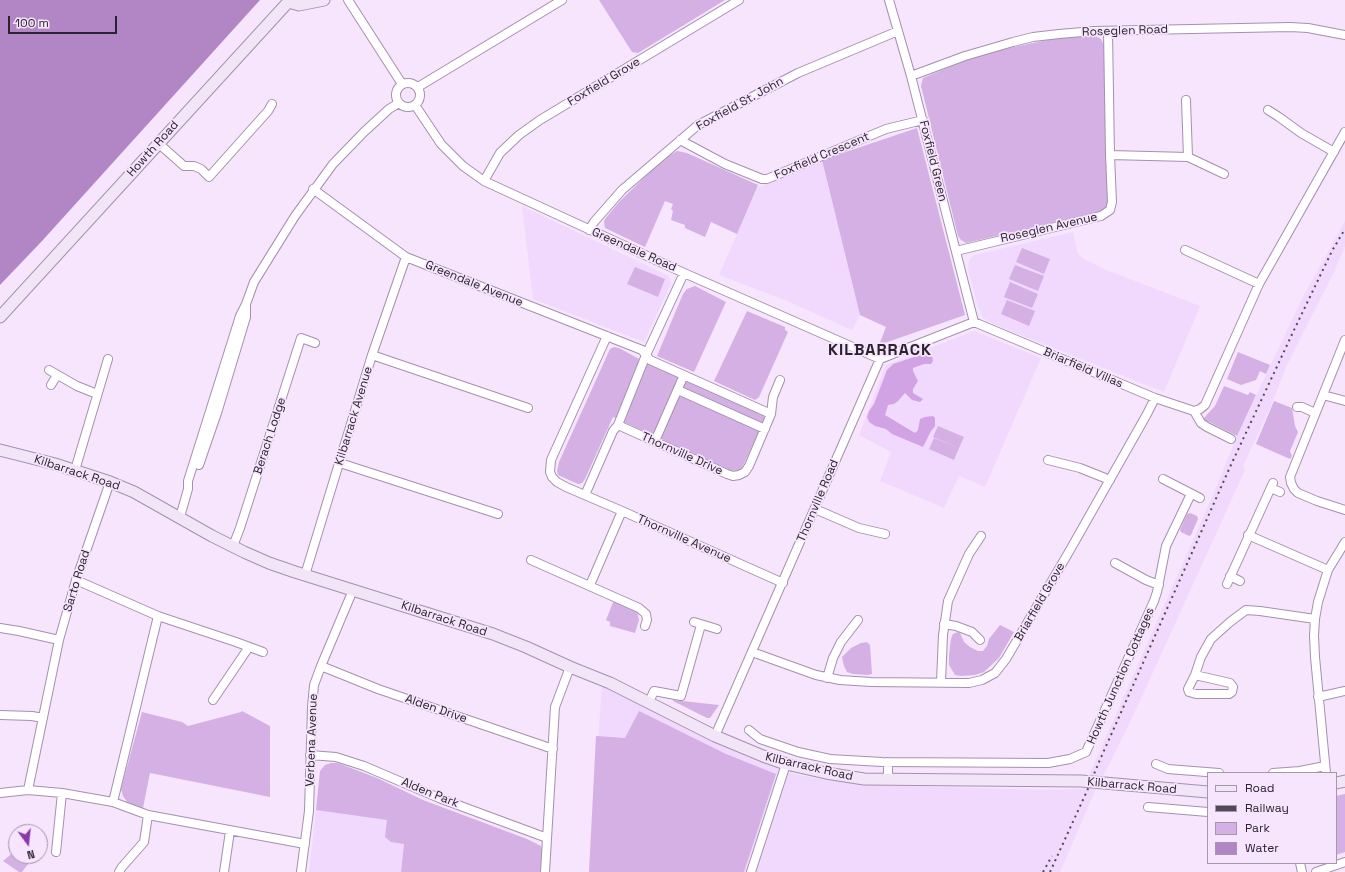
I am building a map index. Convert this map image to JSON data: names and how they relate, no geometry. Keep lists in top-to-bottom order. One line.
{"streets":{"main road":["Howth Road","Kilbarrack Road"],"street":["Roseglen Road","Foxfield Grove","Foxfield St. John","Foxfield Crescent","Foxfield Green","Roseglen Avenue","Greendale Road","Greendale Avenue","Briarfield Villas","Kilbarrack Avenue","Berach Lodge","Thornville Drive","Thornville Road","Thornville Avenue","Sarto Road","Briarfield Grove","Howth Junction Cottages","Alden Drive","Verbena Avenue","Alden Park"]},"crossings":[["Roseglen Road","Foxfield Green"],["Roseglen Road","Roseglen Avenue"],["Foxfield Grove","Greendale Road"],["Foxfield St. John","Foxfield Crescent"],["Foxfield St. John","Foxfield Green"],["Foxfield St. John","Greendale Road"],["Foxfield Crescent","Foxfield Green"],["Foxfield Green","Roseglen Avenue"],["Foxfield Green","Briarfield Villas"],["Greendale Road","Thornville Road"],["Greendale Avenue","Kilbarrack Avenue"],["Greendale Avenue","Thornville Drive"],["Greendale Avenue","Thornville Avenue"],["Briarfield Villas","Briarfield Grove"],["Kilbarrack Avenue","Kilbarrack Road"],["Berach Lodge","Kilbarrack Road"],["Kilbarrack Road","Thornville Road"],["Kilbarrack Road","Sarto Road"],["Kilbarrack Road","Howth Junction Cottages"],["Kilbarrack Road","Verbena Avenue"],["Thornville Road","Thornville Avenue"],["Thornville Road","Briarfield Grove"],["Alden Drive","Verbena Avenue"],["Verbena Avenue","Alden Park"]],"districts":["KILBARRACK"],"legend":["Road","Railway","Park","Water"],"scale_bar":"100 m","north":"bottom"}
